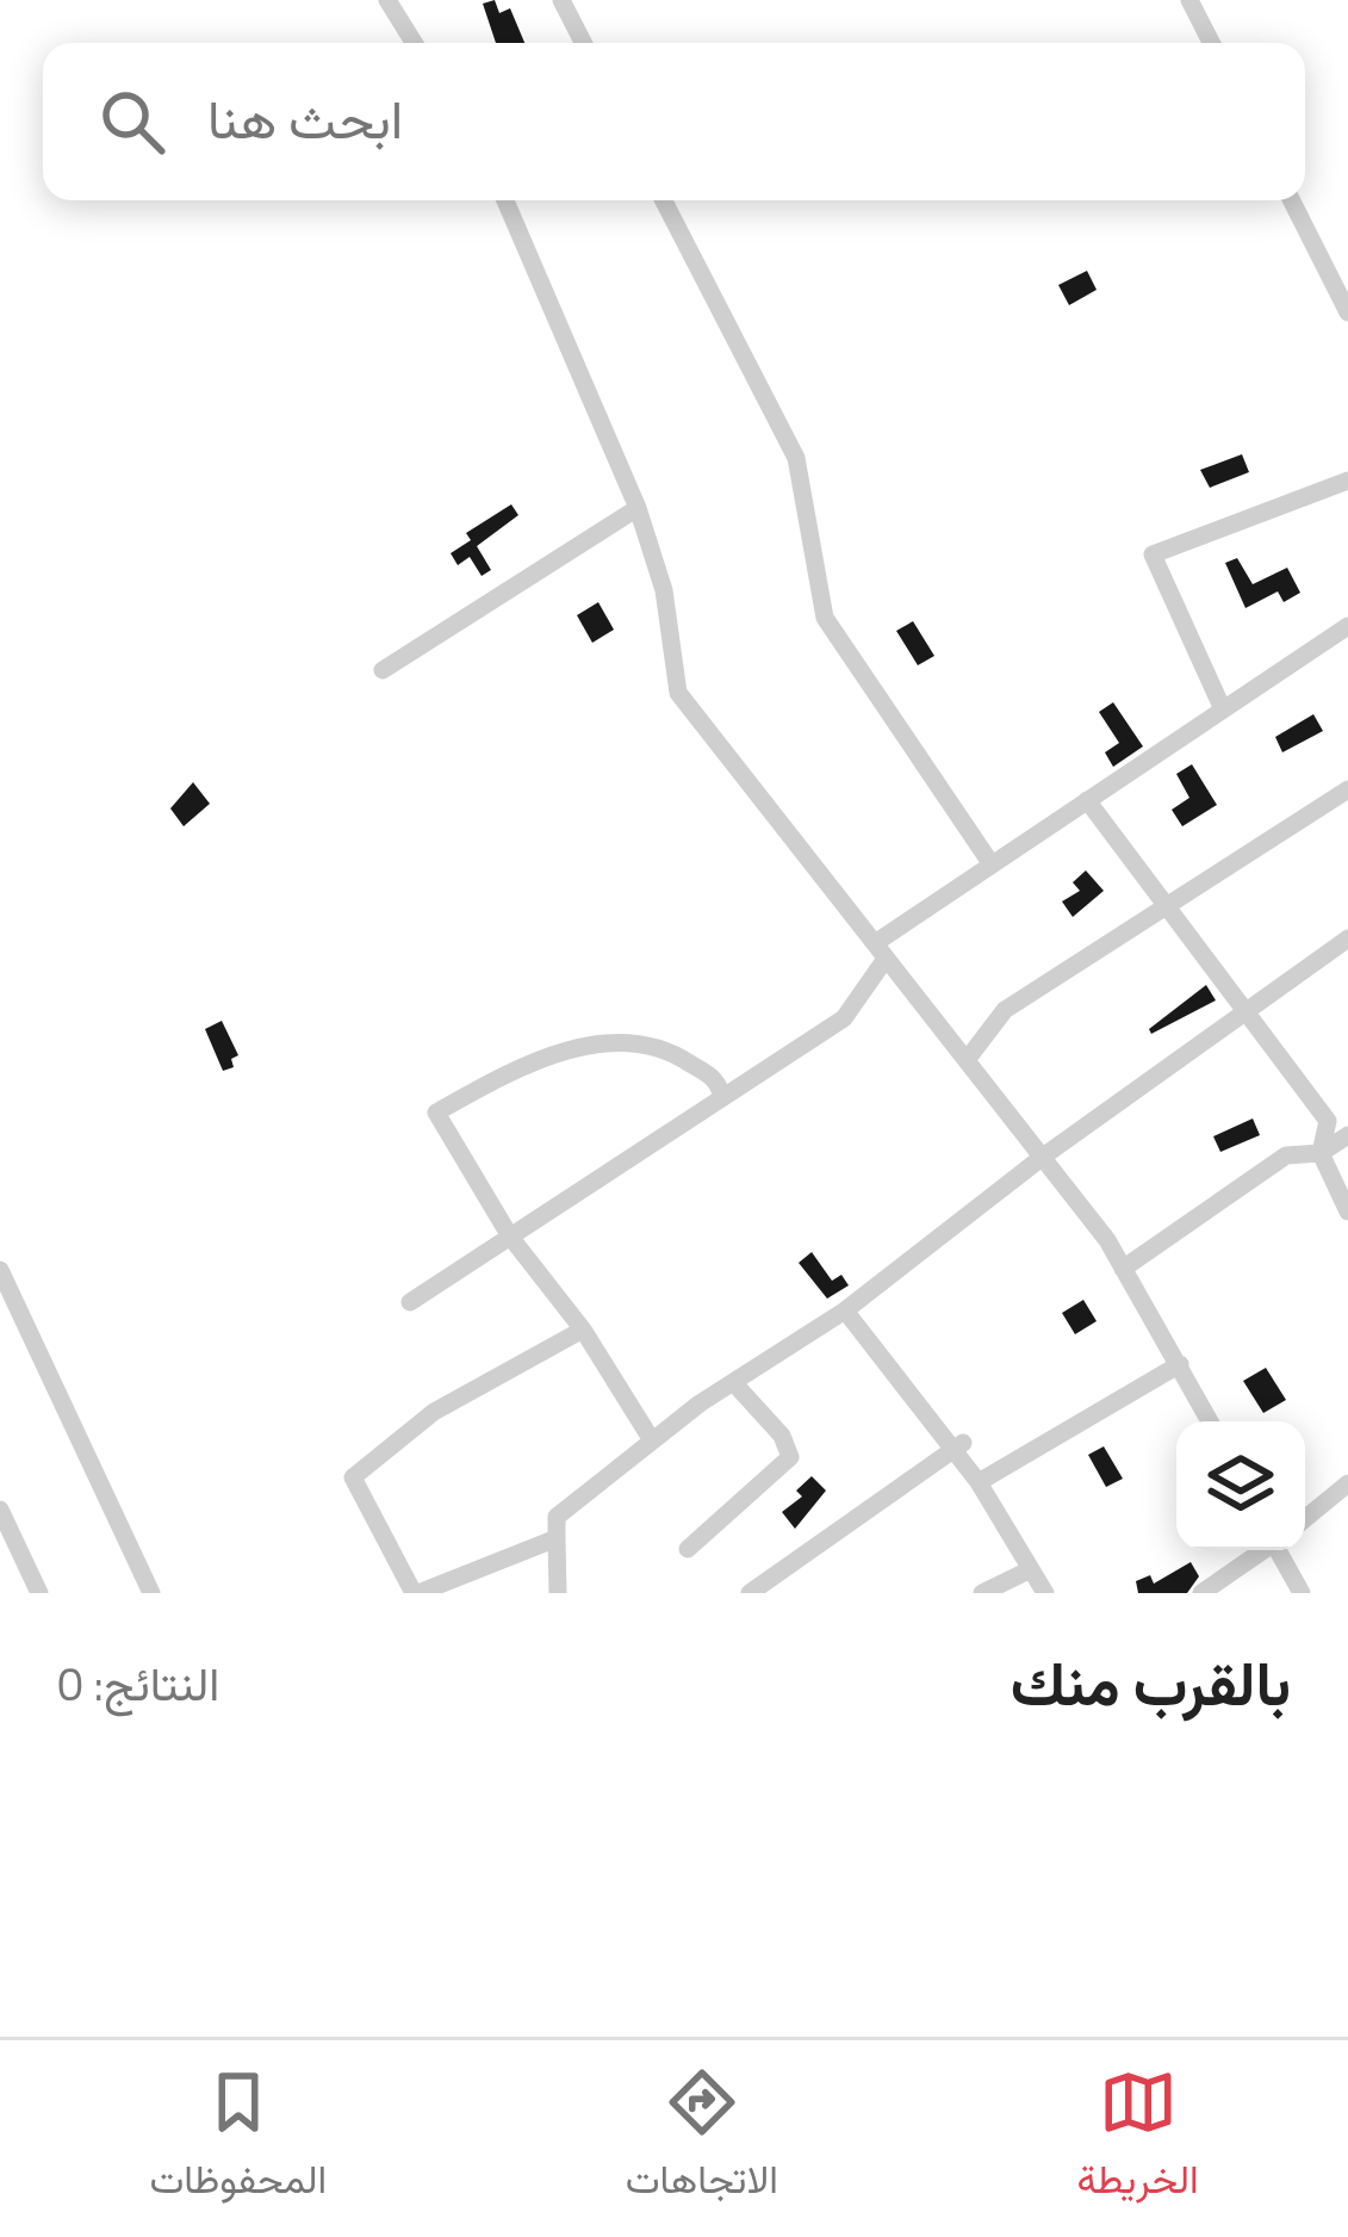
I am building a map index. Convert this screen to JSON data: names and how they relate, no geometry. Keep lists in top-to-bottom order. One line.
{"page":{"search":"ابحث هنا","heading":["بالقرب منك","النتائج: 0"],"nav":["الخريطة","الاتجاهات","المحفوظات"]}}
